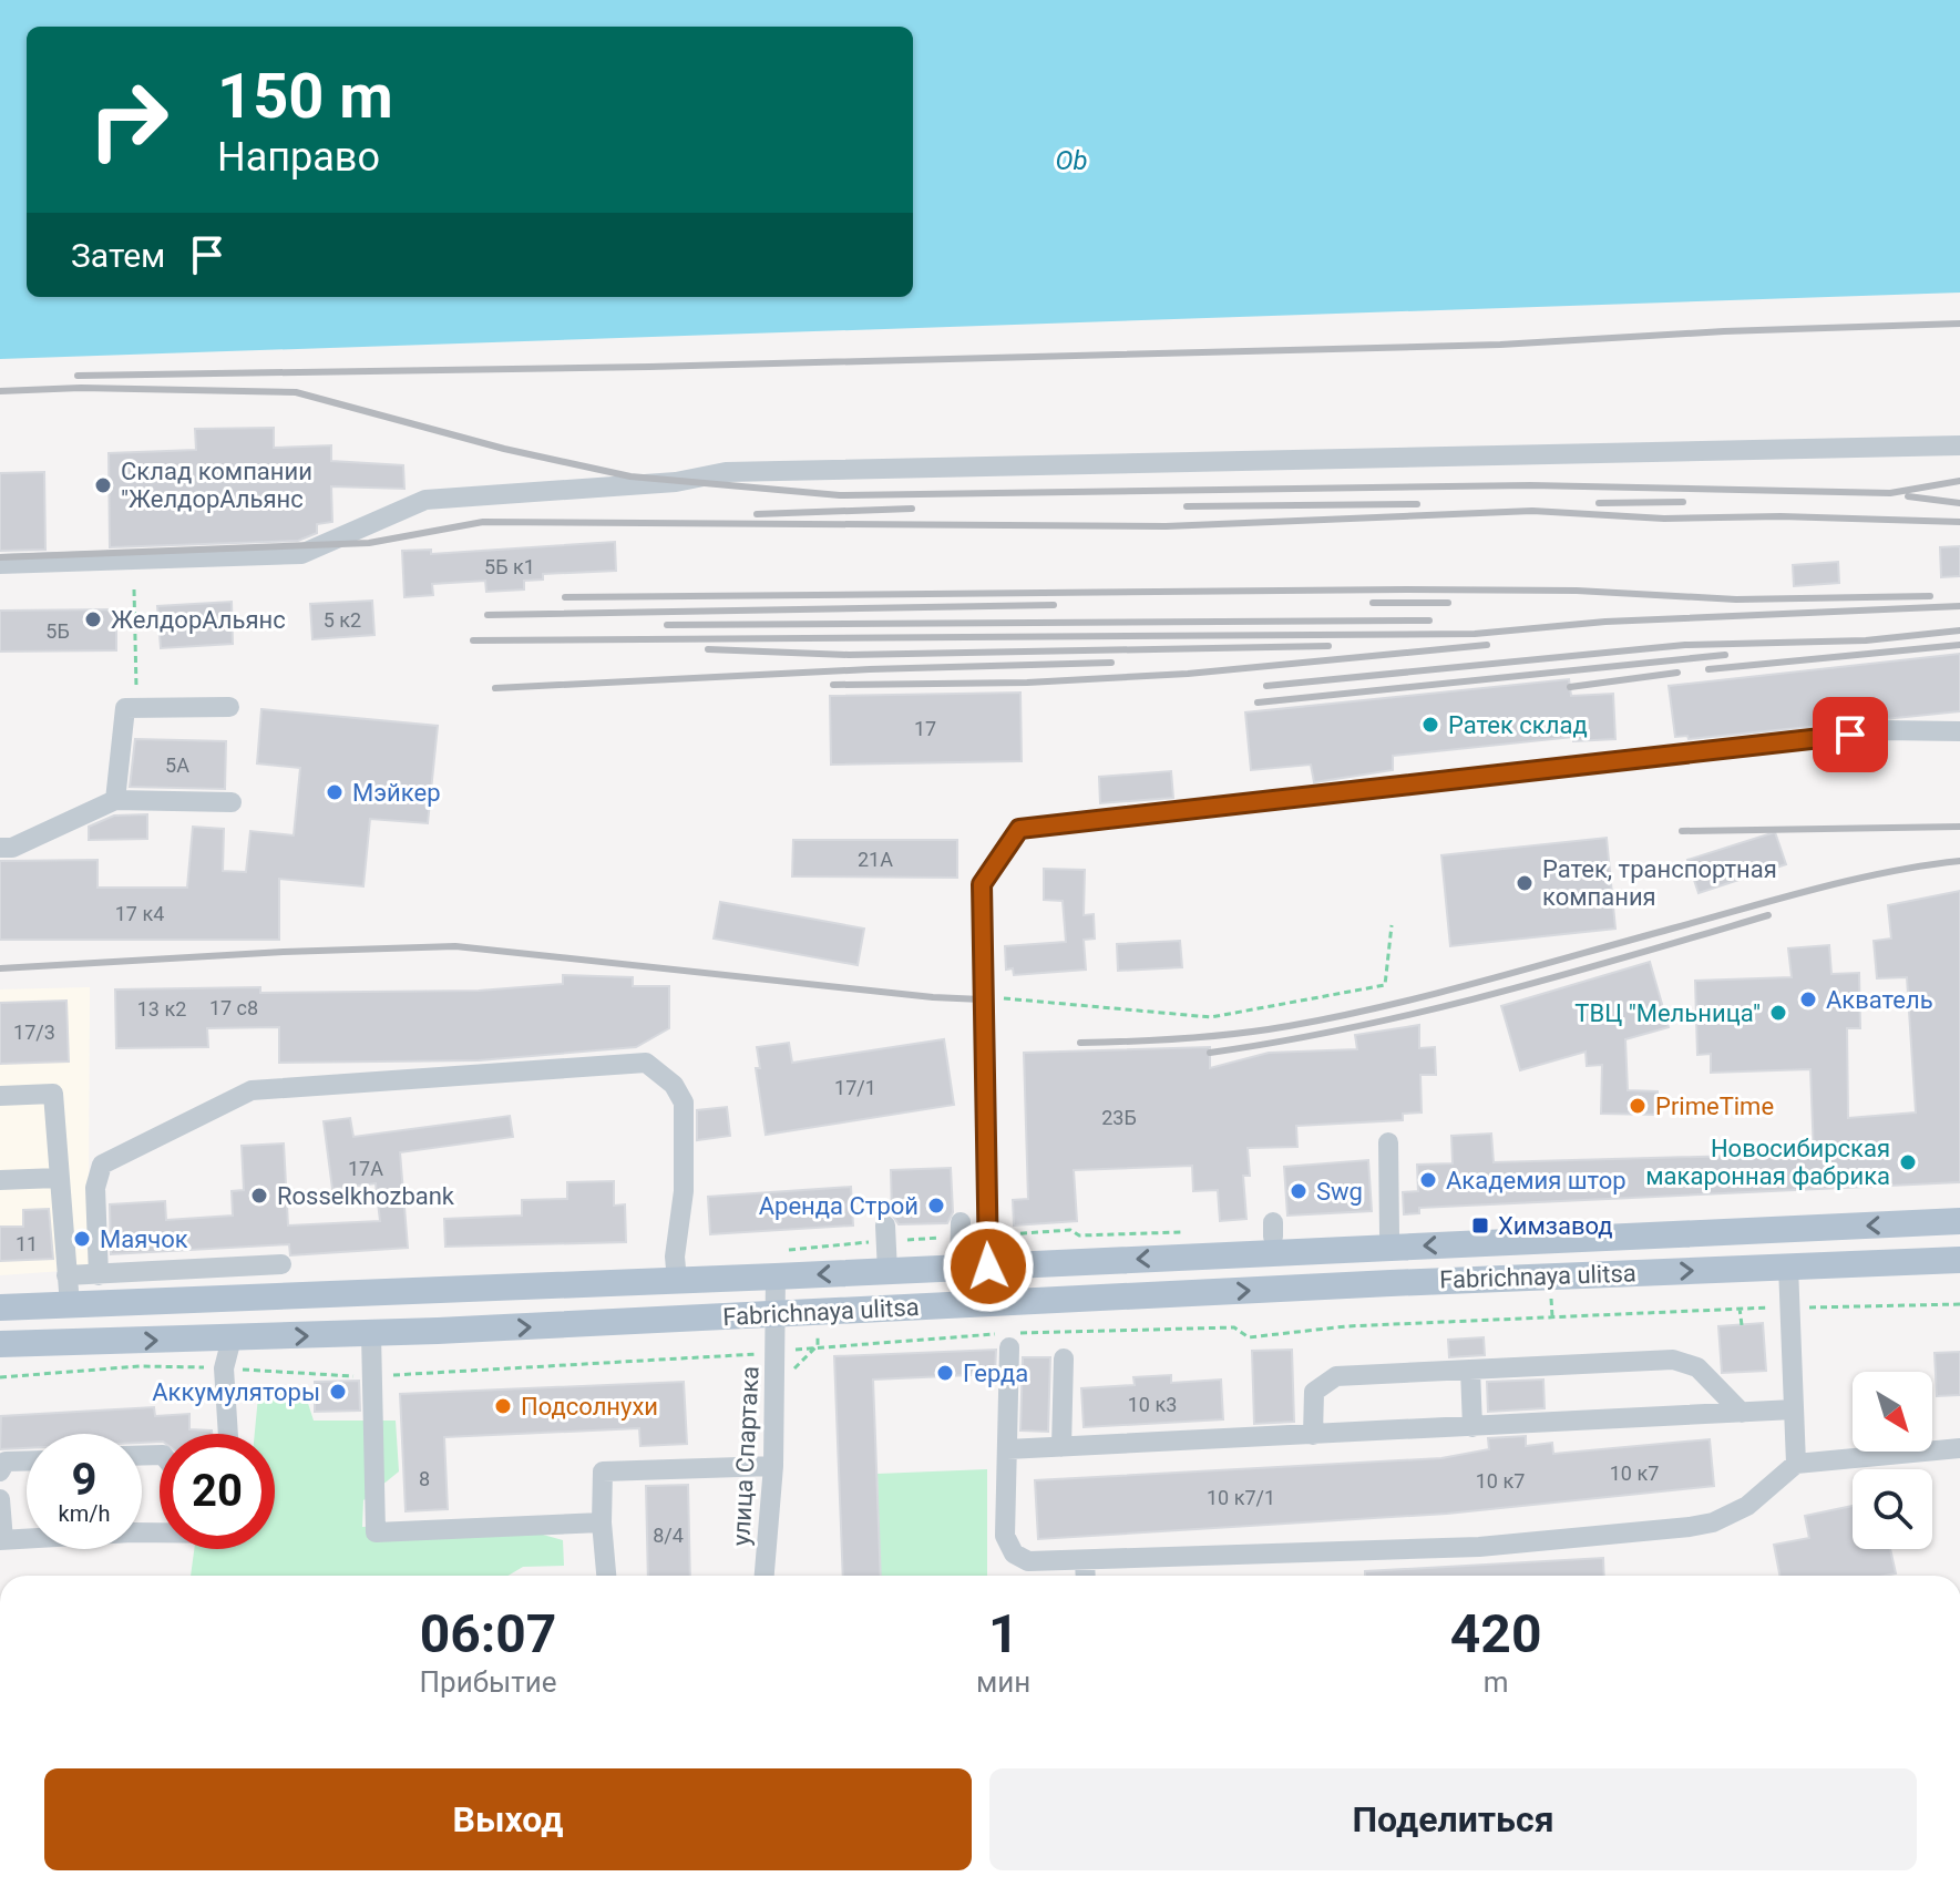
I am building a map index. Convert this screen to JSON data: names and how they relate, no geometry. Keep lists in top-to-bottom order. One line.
{"streets":{"main road":["Fabrichnaya ulitsa"],"street":["улица Спартака"]},"crossings":[["Fabrichnaya ulitsa","улица Спартака"]],"water":["Ob"],"places":{"other":["Склад компании \"ЖелдорАльянс","ЖелдорАльянс","Ратек склад","Мэйкер","Ратек, транспортная компания","Акватель","ТВЦ \"Мельница\"","PrimeTime","Новосибирская макаронная фабрика","Академия штор","Swg","Rosselkhozbank","Аренда Строй","Маячок","Герда","Аккумуляторы","Подсолнухи"],"transit":["Химзавод"]},"house_numbers":["5Б к1","5 к2","5Б","17","5А","21А","17 к4","17 с8","13 к2","17/3","17/1","23Б","17А","11","10 к3","10 к7","8","10 к7","10 к7/1","8/4"],"north":"bottom right","page":{"turn":["150 m","Направо"],"then":"Затем","speed":"9 km/h","limit":"20","eta":["06:07","Прибытие","1","мин","420","m"],"buttons":["Выход","Поделиться"]}}
